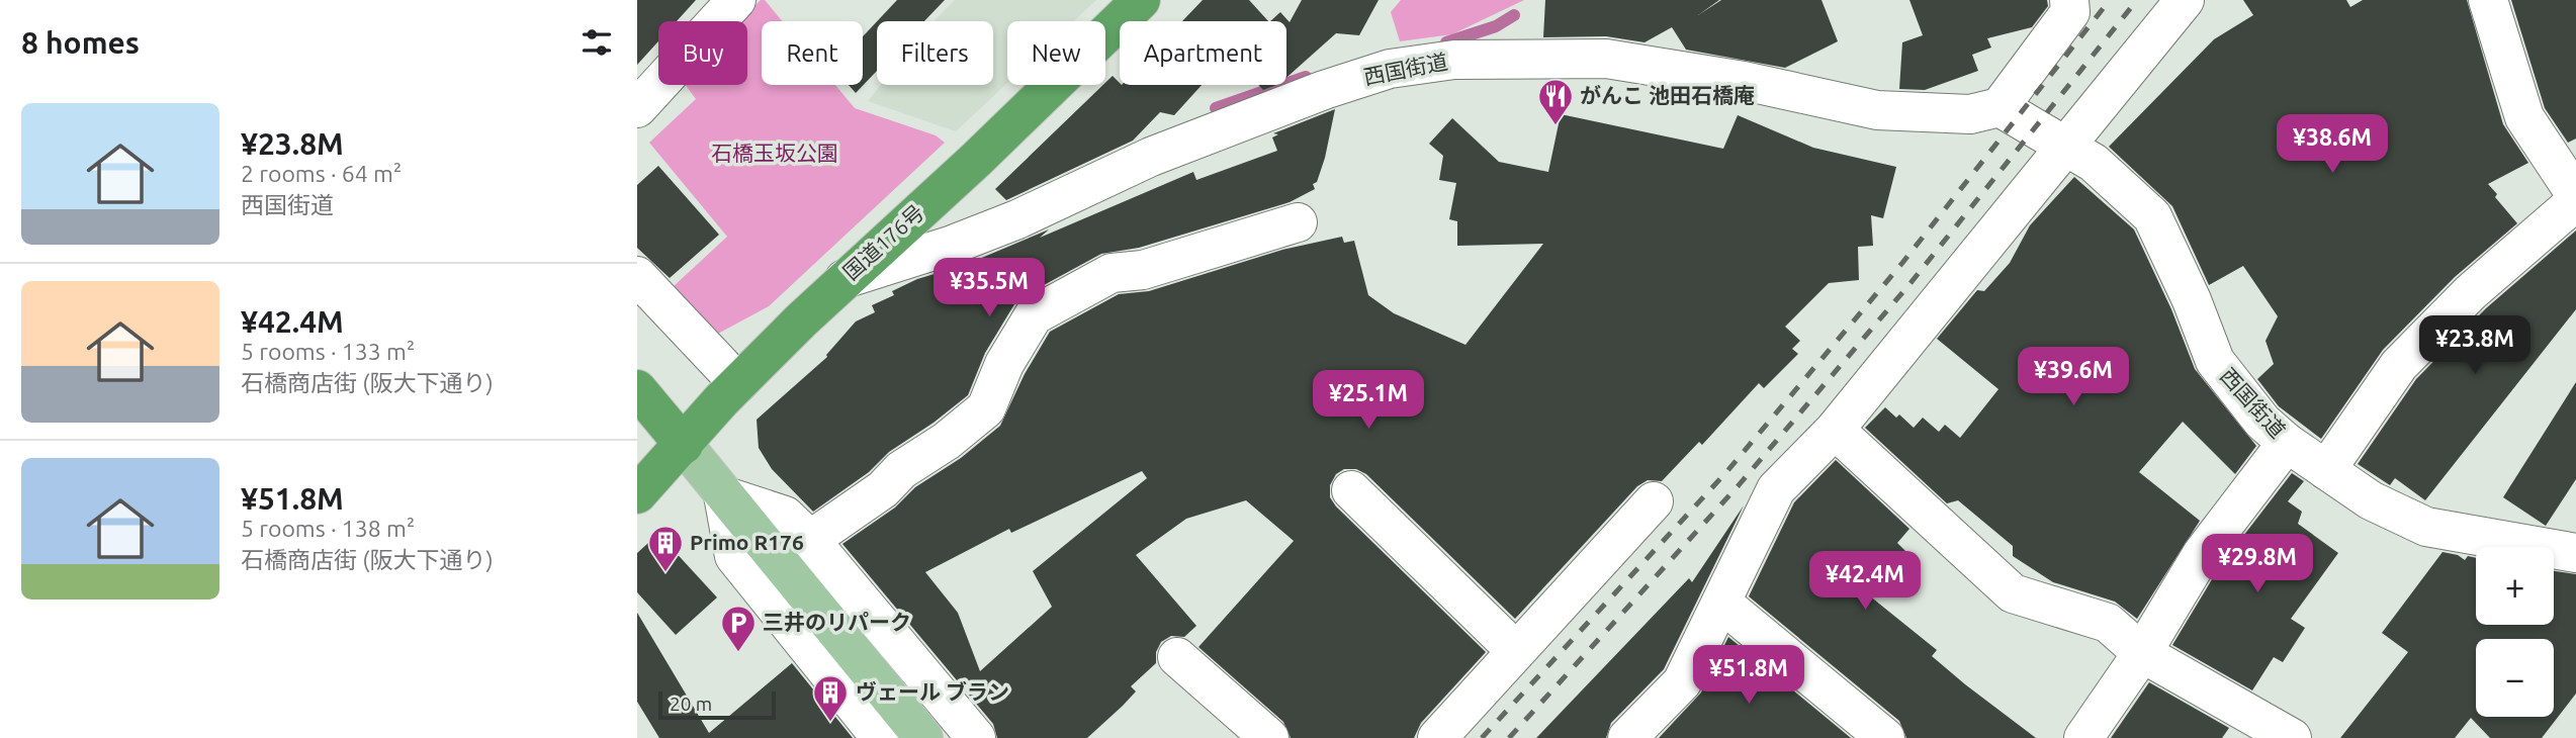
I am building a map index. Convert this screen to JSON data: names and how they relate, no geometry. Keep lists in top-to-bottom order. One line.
{"streets":{"highway":["国道176号"],"street":["西国街道"]},"crossings":[["西国街道","国道176号"]],"parks":["石橋玉坂公園"],"places":{"restaurant":["がんこ 池田石橋庵"],"building":["Primo R176","ヴェール ブラン"],"parking":["三井のリパーク"]},"scale_bar":"20 m","page":{"heading":"8 homes","chip":["Buy","Rent","Filters","New","Apartment"],"list":[{"name":"¥23.8M","note":"2 rooms · 64 m² · 西国街道"},{"name":"¥42.4M","note":"5 rooms · 133 m² · 石橋商店街 (阪大下通り)"},{"name":"¥51.8M","note":"5 rooms · 138 m² · 石橋商店街 (阪大下通り)"}],"price":["¥38.6M","¥35.5M","¥23.8M","¥39.6M","¥25.1M","¥29.8M","¥42.4M","¥51.8M"],"map_buttons":["+","−"],"scale":"20 m"}}
